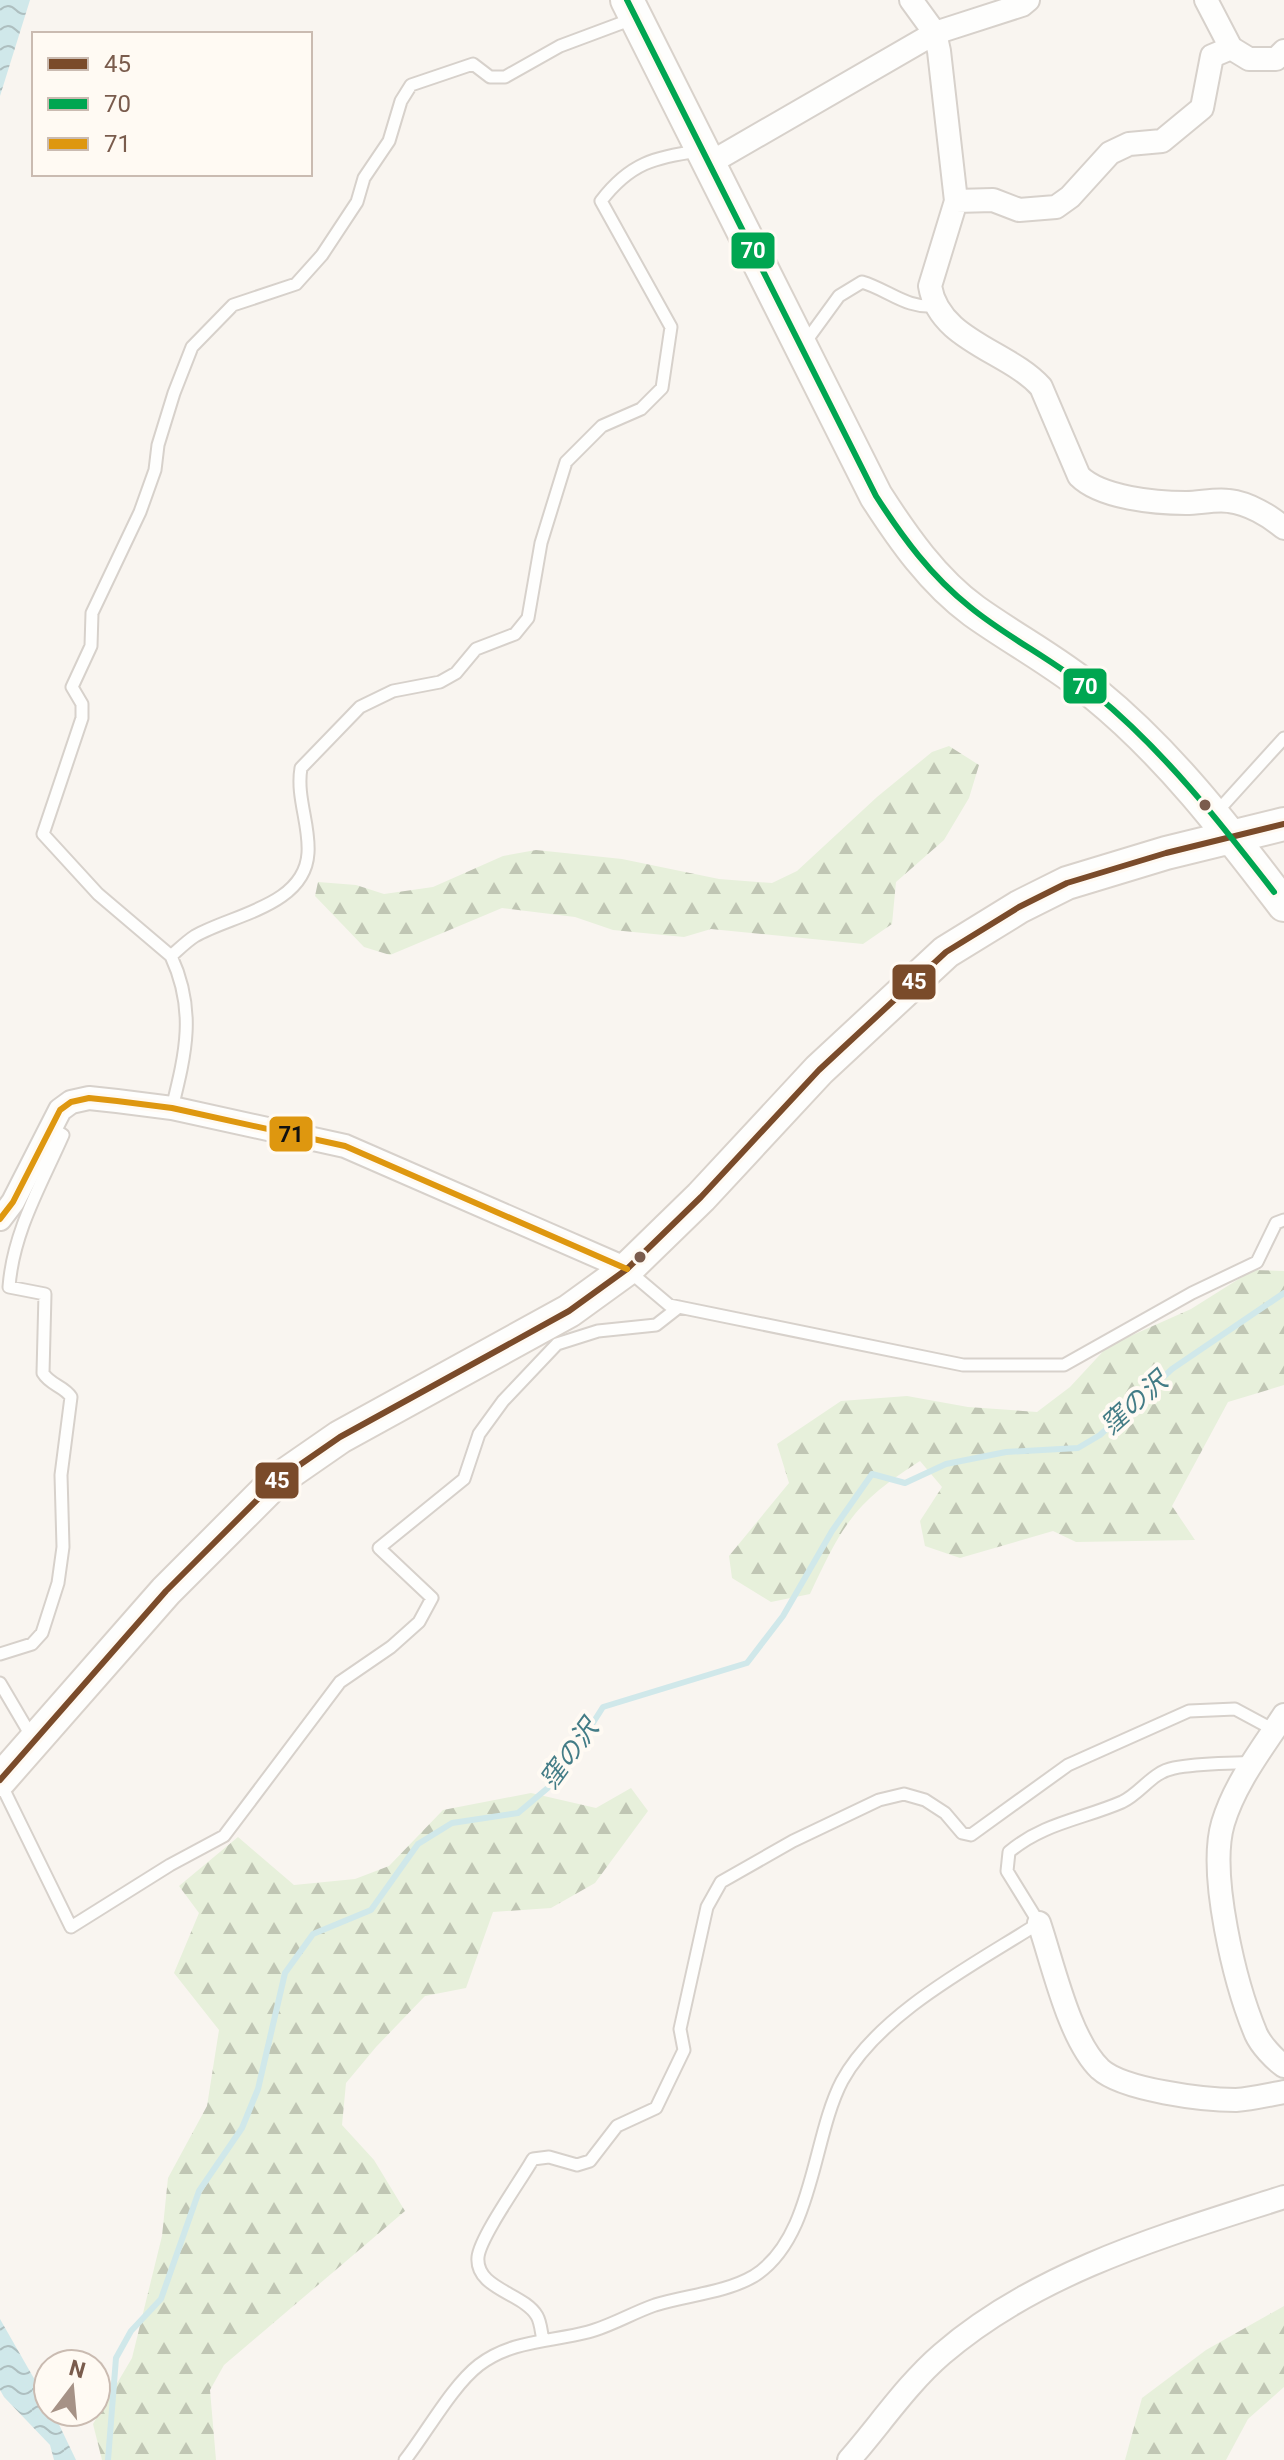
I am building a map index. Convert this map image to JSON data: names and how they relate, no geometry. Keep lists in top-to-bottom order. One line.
{"water":["窪の沢"],"lines":["transit line 70","transit line 45","transit line 71"],"legend":["45","70","71"],"north":"top"}
